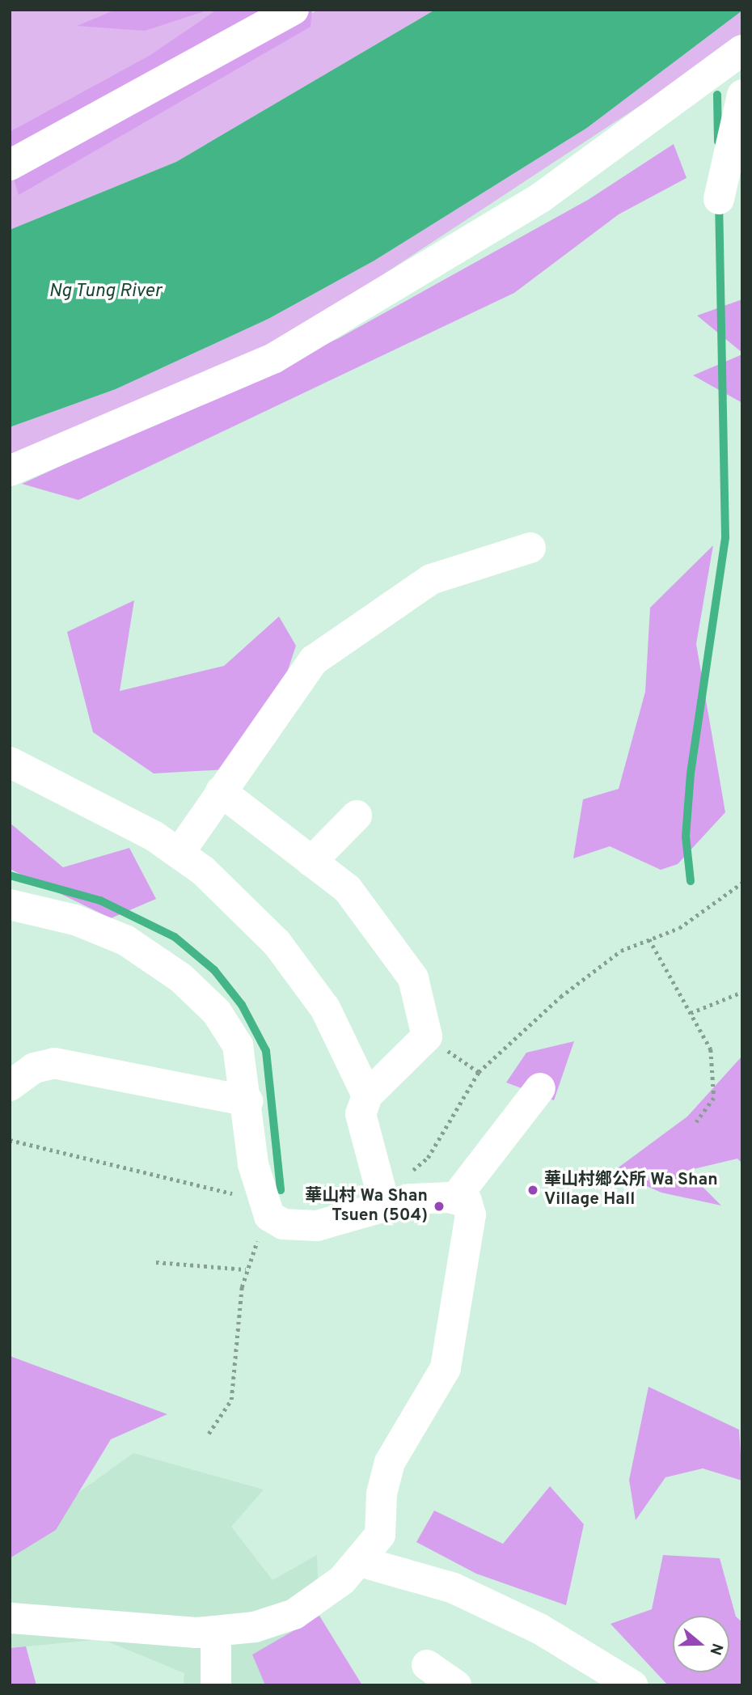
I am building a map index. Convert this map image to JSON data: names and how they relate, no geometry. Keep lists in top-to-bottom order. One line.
{"water":["Ng Tung River"],"places":["華山村鄉公所 Wa Shan Village Hall","華山村 Wa Shan Tsuen (504)"],"north":"right"}
